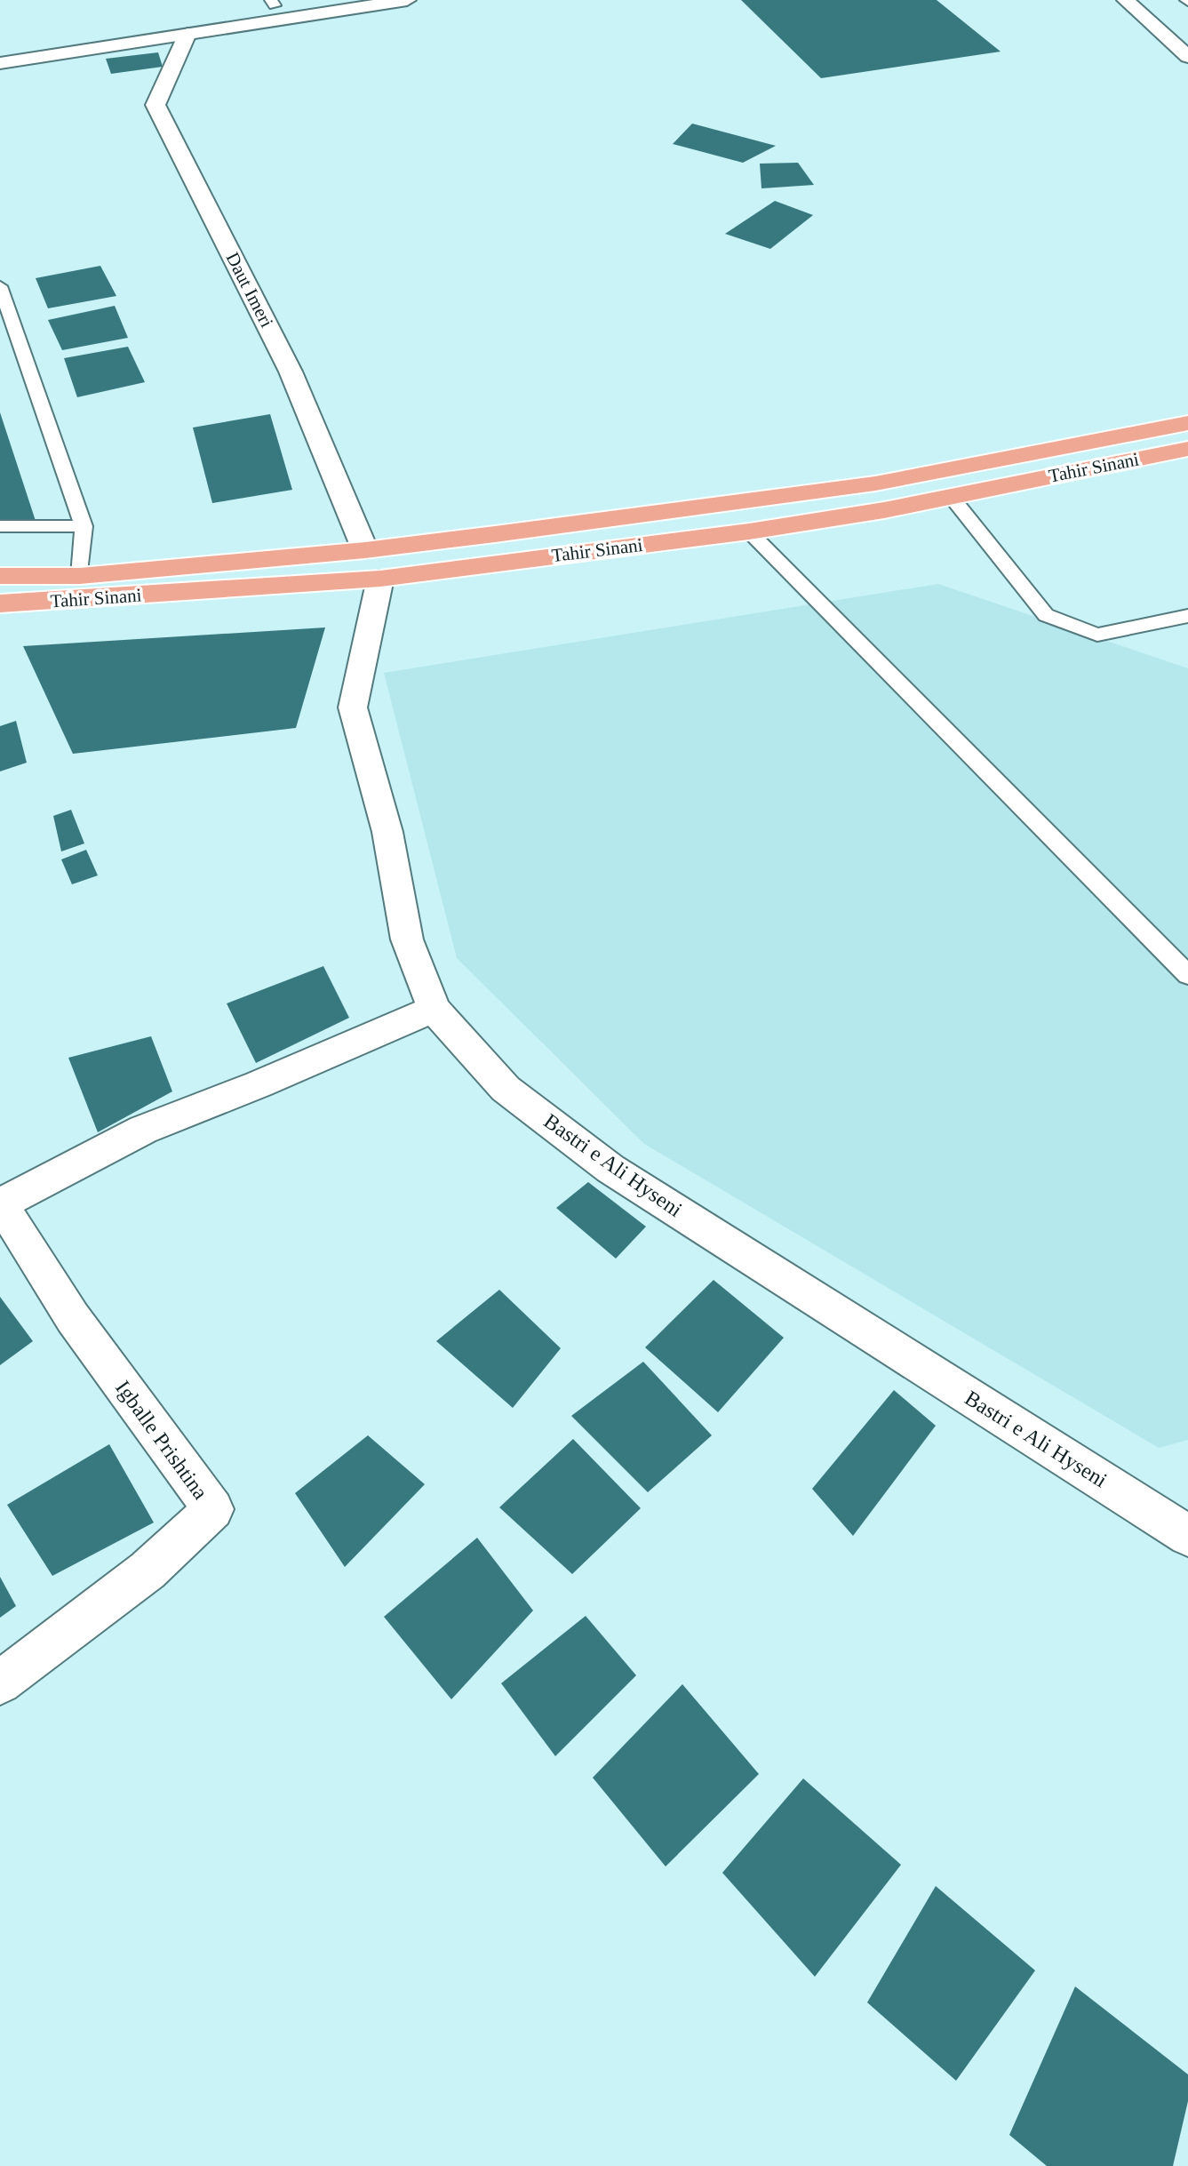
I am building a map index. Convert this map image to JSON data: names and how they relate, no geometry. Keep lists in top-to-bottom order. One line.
{"streets":{"main road":["Tahir Sinani"],"street":["Daut Imeri","Bastri e Ali Hyseni","Igballe Prishtina"]},"crossings":[["Daut Imeri","Tahir Sinani"],["Daut Imeri","Bastri e Ali Hyseni"],["Tahir Sinani","Bastri e Ali Hyseni"],["Bastri e Ali Hyseni","Igballe Prishtina"]]}
